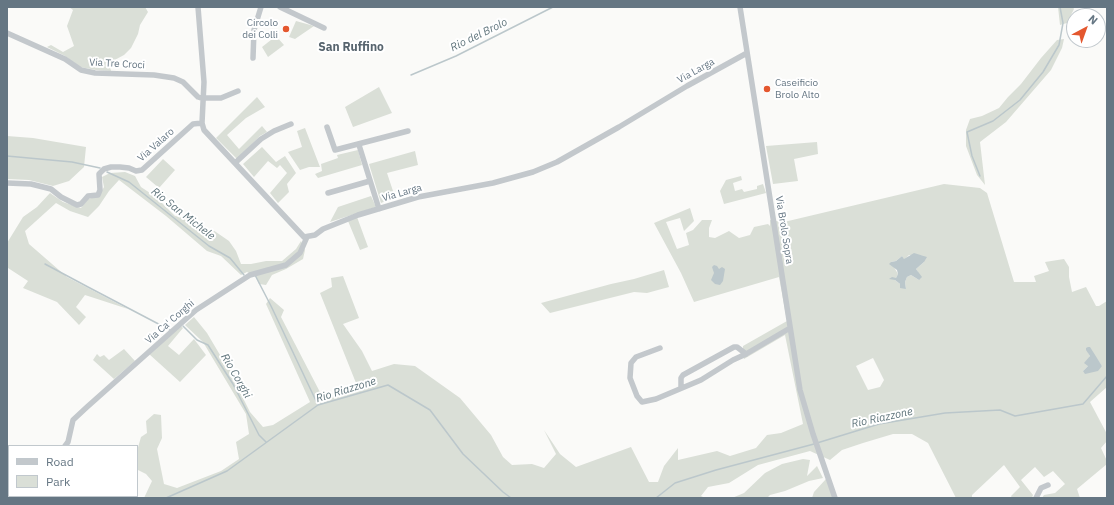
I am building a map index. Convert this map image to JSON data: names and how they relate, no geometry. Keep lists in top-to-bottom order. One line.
{"streets":{"street":["Via Tre Croci","Via Larga","Via Valaro","Via Brolo Sopra","Via Ca' Corghi"]},"crossings":[["Via Larga","Via Brolo Sopra"],["Via Larga","Via Ca' Corghi"]],"districts":["San Ruffino"],"water":["Rio del Brolo","Rio San Michele","Rio Corghi","Rio Riazzone"],"places":["Circolo dei Colli","Caseificio Brolo Alto"],"legend":["Road","Park"],"north":"top right"}
